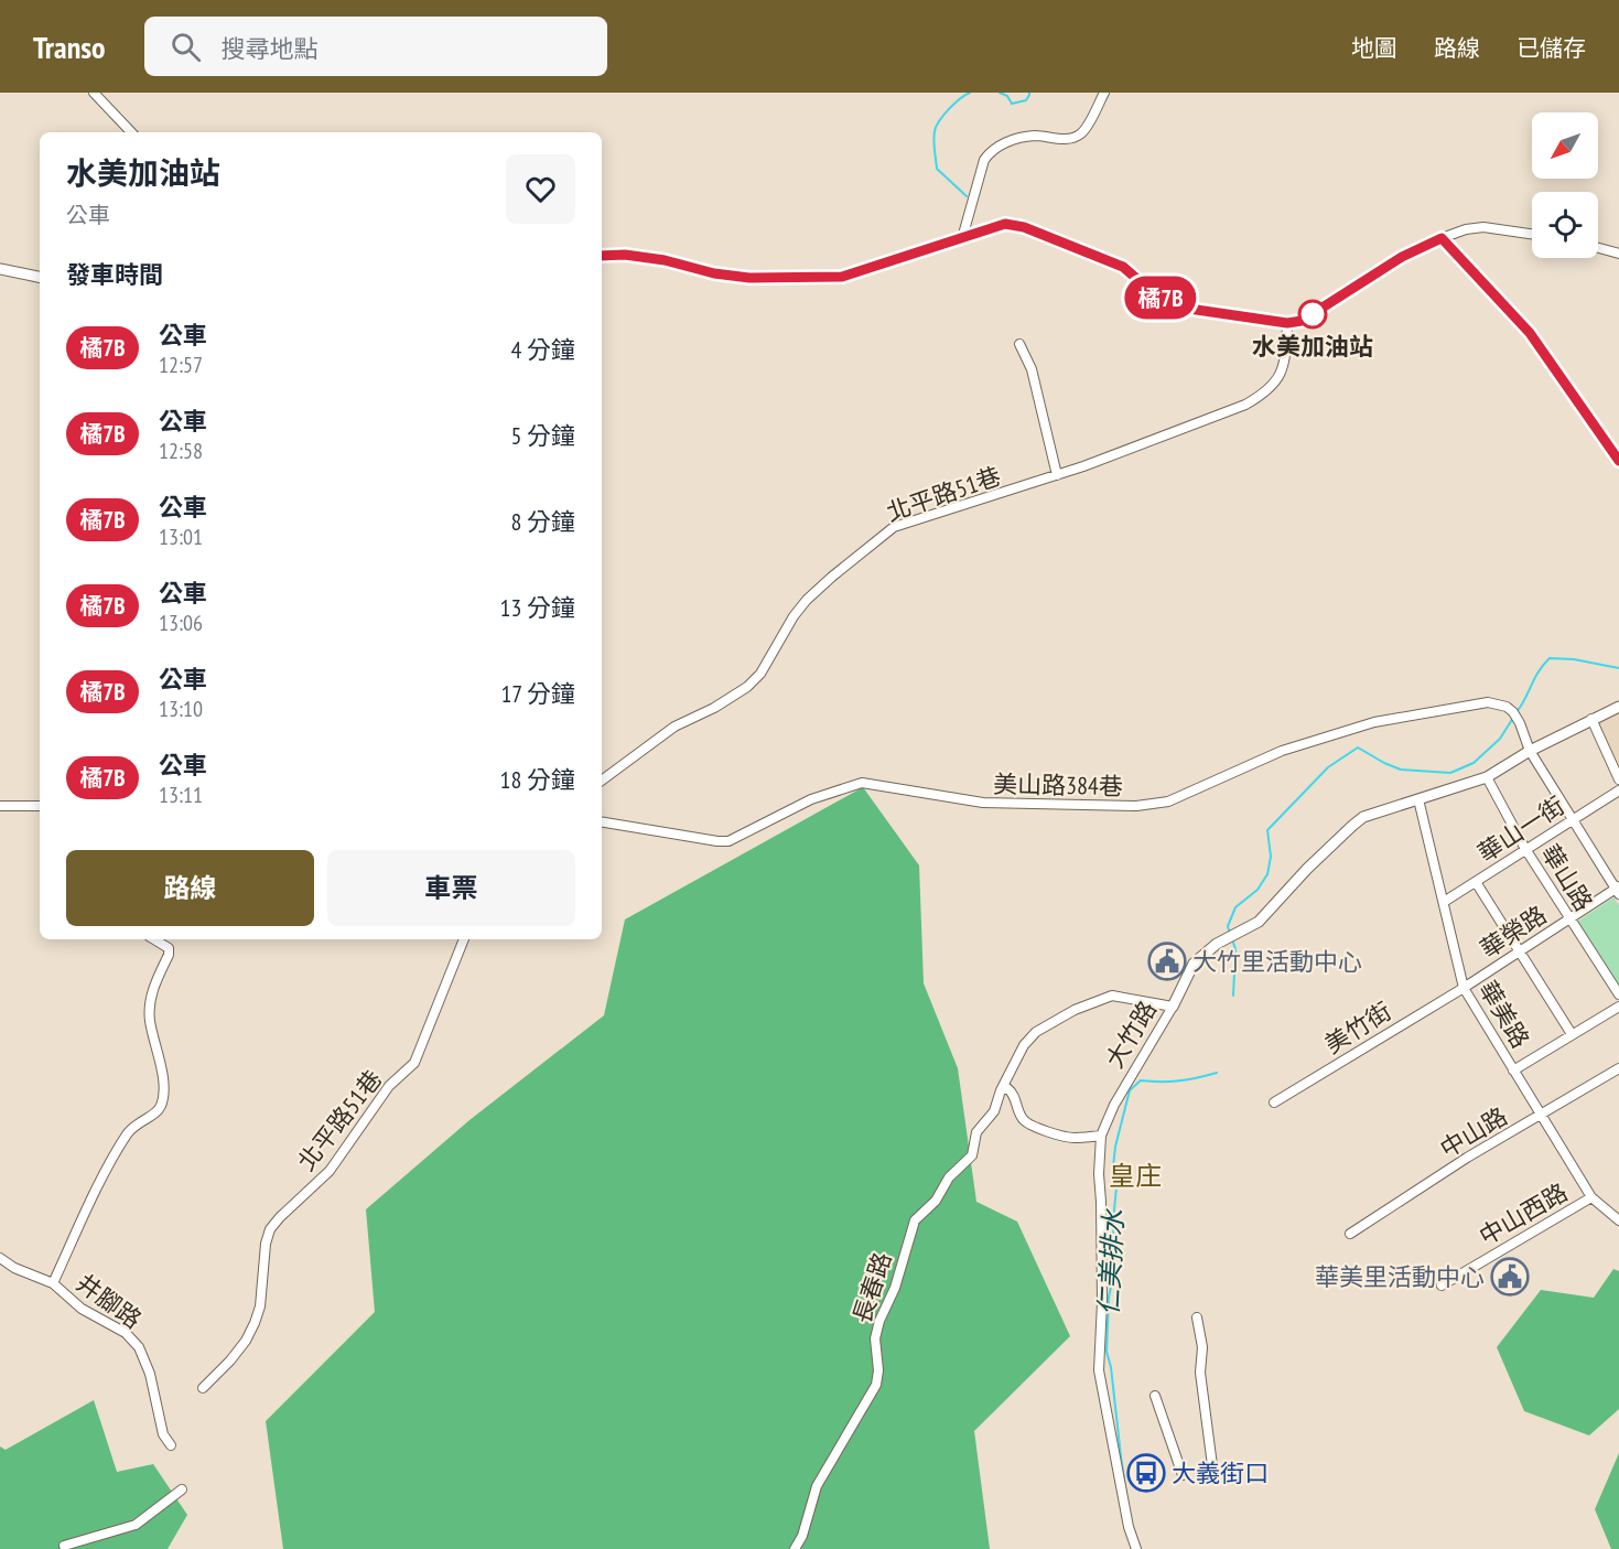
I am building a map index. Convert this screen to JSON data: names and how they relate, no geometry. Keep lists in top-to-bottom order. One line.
{"streets":{"street":["北平路51巷","美山路384巷","華山一街","華山路","華榮路","華美路","美竹街","大竹路","中山路","中山西路","長春路","井腳路"]},"crossings":[["美山路384巷","大竹路"],["華山一街","華山路"],["華山一街","華美路"],["華山路","華榮路"],["華山路","大竹路"],["華榮路","華美路"],["華榮路","美竹街"],["華美路","美竹街"],["華美路","大竹路"],["華美路","中山路"],["華美路","中山西路"],["大竹路","長春路"]],"districts":["皇庄"],"water":["仁美排水"],"places":{"other":["水美加油站"],"public building":["大竹里活動中心","華美里活動中心"],"bus stop":["大義街口"]},"lines":["bus line 橘7B"],"north":"bottom left","page":{"header":"Transo","search":"搜尋地點","nav":["地圖","路線","已儲存"],"on_map":"橘7B","heading":[["水美加油站","公車"],"發車時間"],"list":[{"mark":"橘7B","name":"公車","note":"12:57","value":"4 分鐘"},{"mark":"橘7B","name":"公車","note":"12:58","value":"5 分鐘"},{"mark":"橘7B","name":"公車","note":"13:01","value":"8 分鐘"},{"mark":"橘7B","name":"公車","note":"13:06","value":"13 分鐘"},{"mark":"橘7B","name":"公車","note":"13:10","value":"17 分鐘"},{"mark":"橘7B","name":"公車","note":"13:11","value":"18 分鐘"}],"buttons":["路線","車票"]}}
